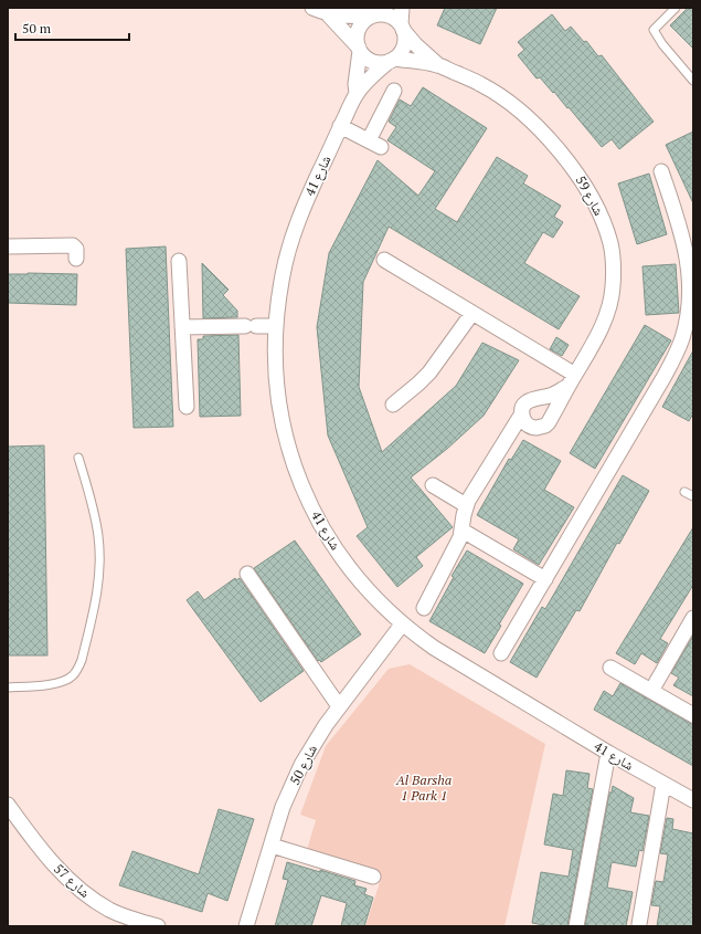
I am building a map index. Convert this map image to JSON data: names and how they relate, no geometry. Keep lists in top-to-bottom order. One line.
{"streets":{"street":["شارع 41","شارع 59","شارع 50","شارع 57"]},"crossings":[["شارع 41","شارع 59"],["شارع 41","شارع 50"]],"parks":["Al Barsha 1 Park 1"],"scale_bar":"50 m"}
